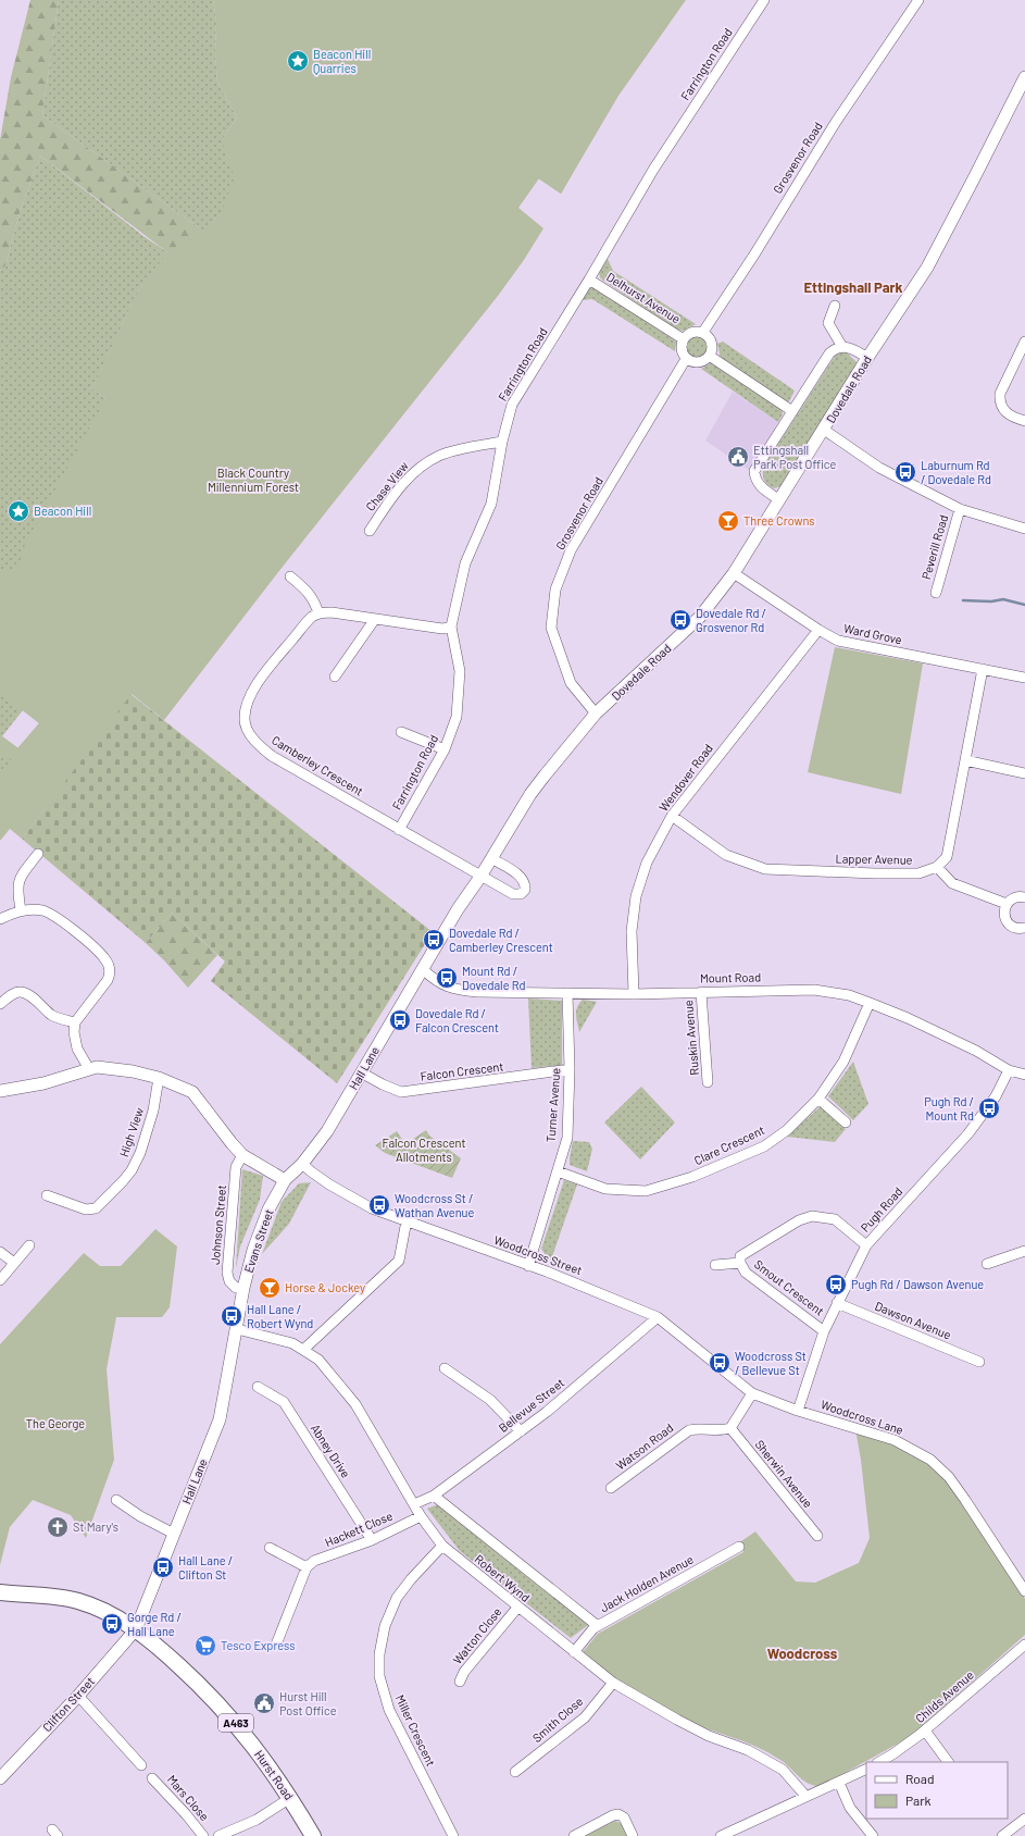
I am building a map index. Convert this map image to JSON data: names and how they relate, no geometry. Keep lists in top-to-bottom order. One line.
{"streets":{"main road":["A463","Hurst Road"],"street":["Farrington Road","Grosvenor Road","Delhurst Avenue","Dovedale Road","Chase View","Peverill Road","Ward Grove","Camberley Crescent","Wendover Road","Lapper Avenue","Mount Road","Ruskin Avenue","Hall Lane","Falcon Crescent","Turner Avenue","High View","Clare Crescent","Pugh Road","Johnson Street","Evans Street","Woodcross Street","Smout Crescent","Dawson Avenue","Bellevue Street","Woodcross Lane","Watson Road","Abney Drive","Sherwin Avenue","Hackett Close","Robert Wynd","Jack Holden Avenue","Watton Close","Childs Avenue","Clifton Street","Smith Close","Miller Crescent","Mars Close"]},"crossings":[["Farrington Road","Delhurst Avenue"],["Farrington Road","Chase View"],["Farrington Road","Camberley Crescent"],["Grosvenor Road","Delhurst Avenue"],["Grosvenor Road","Dovedale Road"],["Dovedale Road","Ward Grove"],["Dovedale Road","Camberley Crescent"],["Dovedale Road","Mount Road"],["Dovedale Road","Hall Lane"],["Ward Grove","Wendover Road"],["Wendover Road","Lapper Avenue"],["Wendover Road","Mount Road"],["Mount Road","Ruskin Avenue"],["Mount Road","Hall Lane"],["Mount Road","Turner Avenue"],["Mount Road","Clare Crescent"],["Mount Road","Pugh Road"],["Hall Lane","Falcon Crescent"],["Hall Lane","Evans Street"],["Hall Lane","Woodcross Street"],["Hall Lane","Robert Wynd"],["Hall Lane","Clifton Street"],["Hall Lane","A463"],["Hall Lane","Hurst Road"],["Falcon Crescent","Turner Avenue"],["Turner Avenue","Clare Crescent"],["Turner Avenue","Woodcross Street"],["Pugh Road","Smout Crescent"],["Pugh Road","Dawson Avenue"],["Pugh Road","Woodcross Lane"],["Johnson Street","Evans Street"],["Evans Street","Woodcross Street"],["Evans Street","Robert Wynd"],["Woodcross Street","Bellevue Street"],["Woodcross Street","Woodcross Lane"],["Bellevue Street","Robert Wynd"],["Watson Road","Sherwin Avenue"],["Abney Drive","Hackett Close"],["Hackett Close","Robert Wynd"],["Robert Wynd","Jack Holden Avenue"],["Robert Wynd","Watton Close"],["Robert Wynd","Smith Close"],["Robert Wynd","Miller Crescent"],["Clifton Street","A463"],["Clifton Street","Hurst Road"],["A463","Hurst Road"]],"districts":["Ettingshall Park","Woodcross"],"parks":["Black Country Millennium Forest","Falcon Crescent Allotments","The George"],"places":{"place":["Beacon Hill Quarries","Beacon Hill"],"public building":["Ettingshall Park Post Office","Hurst Hill Post Office"],"bus stop":["Laburnum Rd / Dovedale Rd","Dovedale Rd / Grosvenor Rd","Dovedale Rd / Camberley Crescent","Mount Rd / Dovedale Rd","Dovedale Rd / Falcon Crescent","Pugh Rd / Mount Rd","Woodcross St / Wathan Avenue","Pugh Rd / Dawson Avenue","Hall Lane / Robert Wynd","Woodcross St / Bellevue St","Hall Lane / Clifton St","Gorge Rd / Hall Lane"],"bar":["Three Crowns","Horse & Jockey"],"church":["St Mary's"],"supermarket":["Tesco Express"]},"legend":["Road","Park"]}
